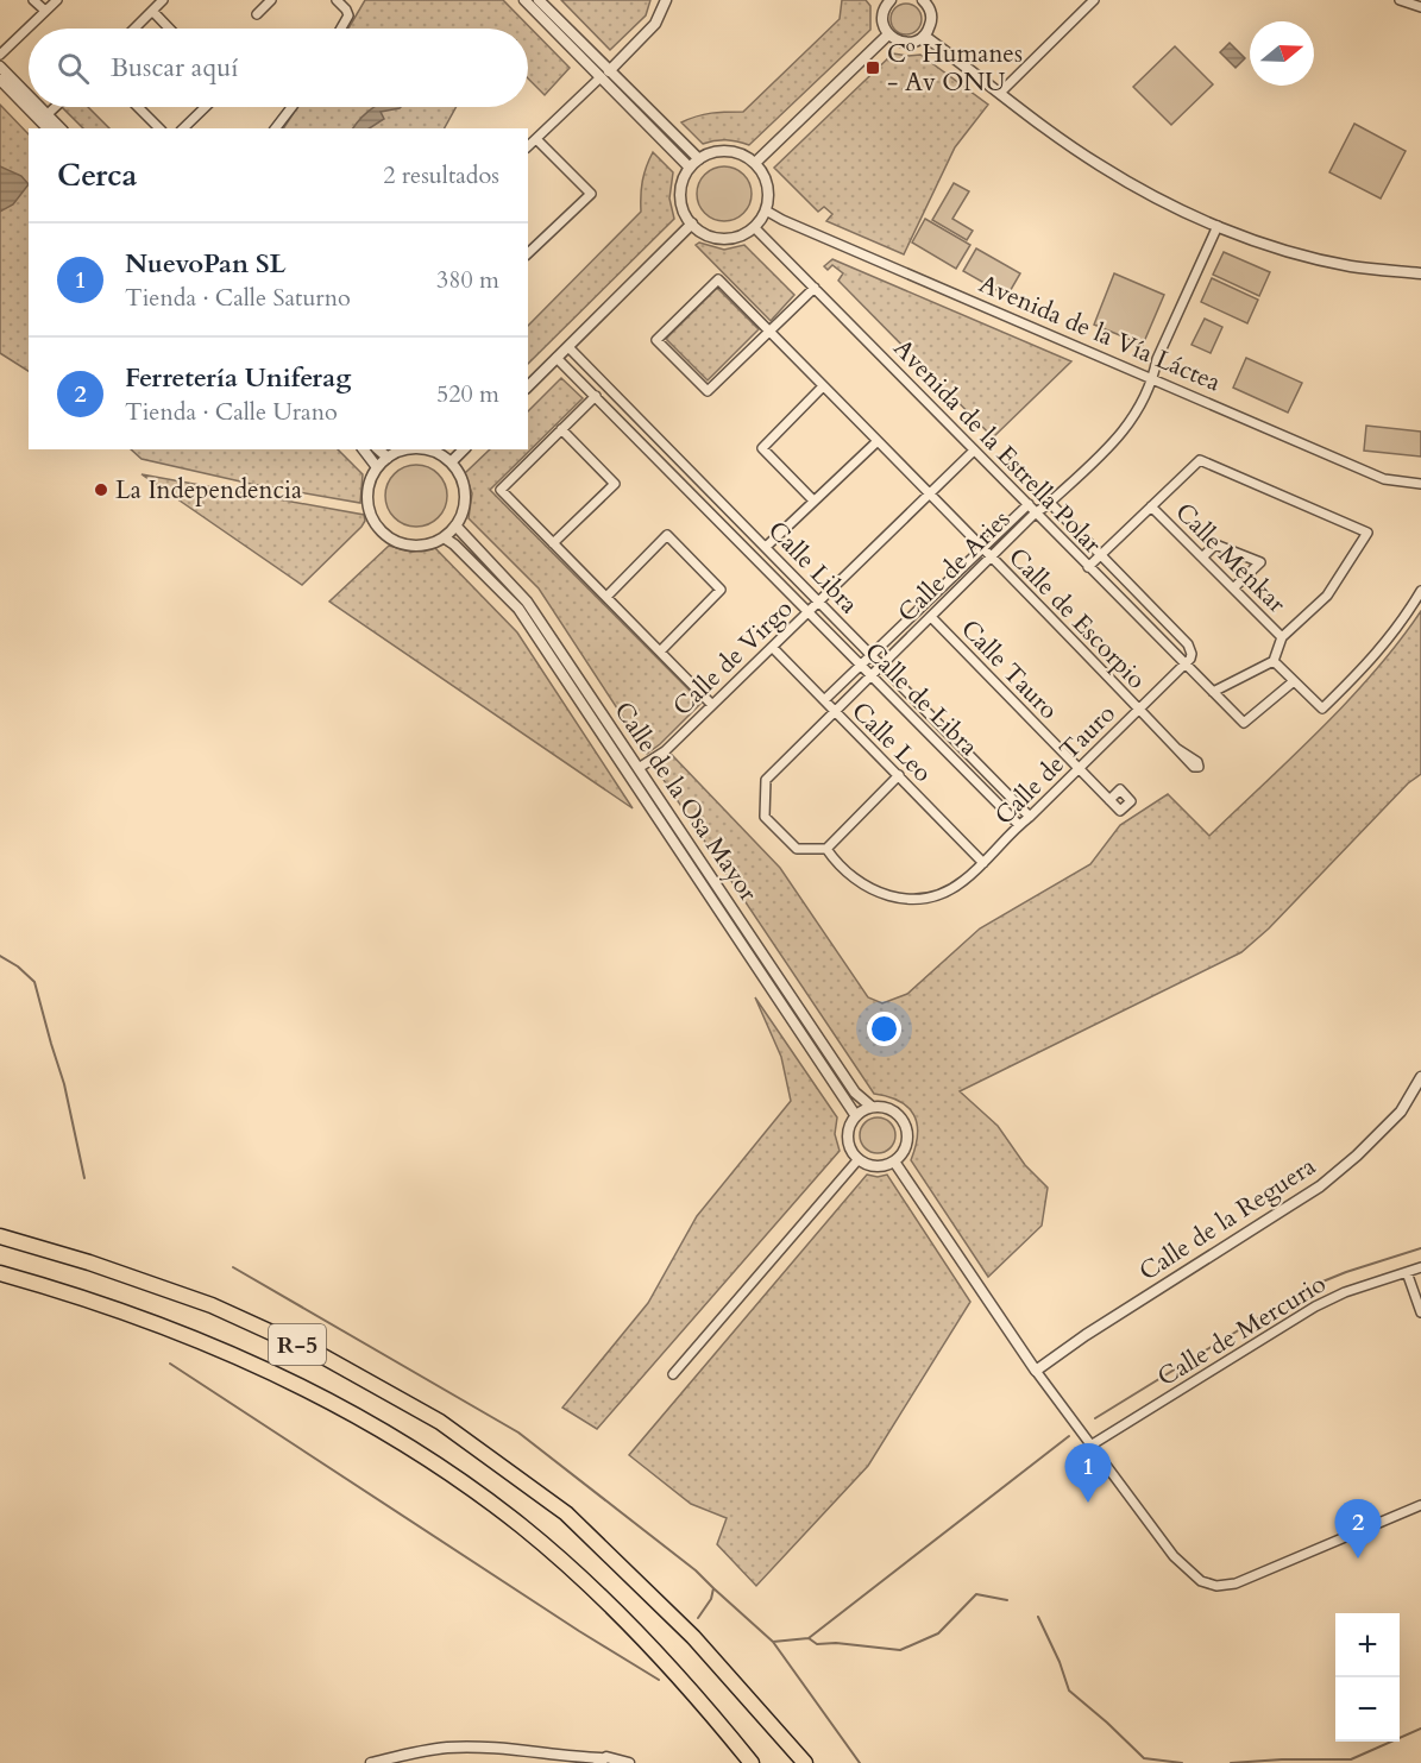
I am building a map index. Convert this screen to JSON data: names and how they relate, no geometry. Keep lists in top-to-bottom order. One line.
{"streets":{"highway":["R-5"],"street":["Avenida de la Vía Láctea","Avenida de la Estrella Polar","Calle Menkar","Calle de Aries","Calle Libra","Calle de Escorpio","Calle de Virgo","Calle Tauro","Calle de Libra","Calle Leo","Calle de Tauro","Calle de la Osa Mayor","Calle de la Reguera","Calle de Mercurio"]},"crossings":[["Avenida de la Vía Láctea","Avenida de la Estrella Polar"],["Avenida de la Vía Láctea","Calle de Aries"],["Avenida de la Estrella Polar","Calle de Aries"],["Avenida de la Estrella Polar","Calle de Escorpio"],["Avenida de la Estrella Polar","Calle de Virgo"],["Avenida de la Estrella Polar","Calle de Tauro"],["Calle de Aries","Calle Libra"],["Calle de Aries","Calle de Escorpio"],["Calle de Aries","Calle Tauro"],["Calle de Aries","Calle de Libra"],["Calle de Aries","Calle Leo"],["Calle Libra","Calle de Virgo"],["Calle Libra","Calle de Tauro"],["Calle de Escorpio","Calle de Virgo"],["Calle de Escorpio","Calle de Tauro"],["Calle de Virgo","Calle de Libra"],["Calle de Virgo","Calle Leo"],["Calle de Virgo","Calle de la Osa Mayor"],["Calle Tauro","Calle de Tauro"],["Calle de Libra","Calle de Tauro"],["Calle Leo","Calle de Tauro"]],"places":{"transit":["Cº Humanes - Av ONU"],"other":["La Independencia"]},"north":"right","page":{"search":"Buscar aquí","heading":["Cerca","2 resultados"],"list":[{"mark":"1","name":"NuevoPan SL","note":"Tienda · Calle Saturno","value":"380 m"},{"mark":"2","name":"Ferretería Uniferag","note":"Tienda · Calle Urano","value":"520 m"}],"pins":["1","2"],"map_buttons":["+","−"]}}
